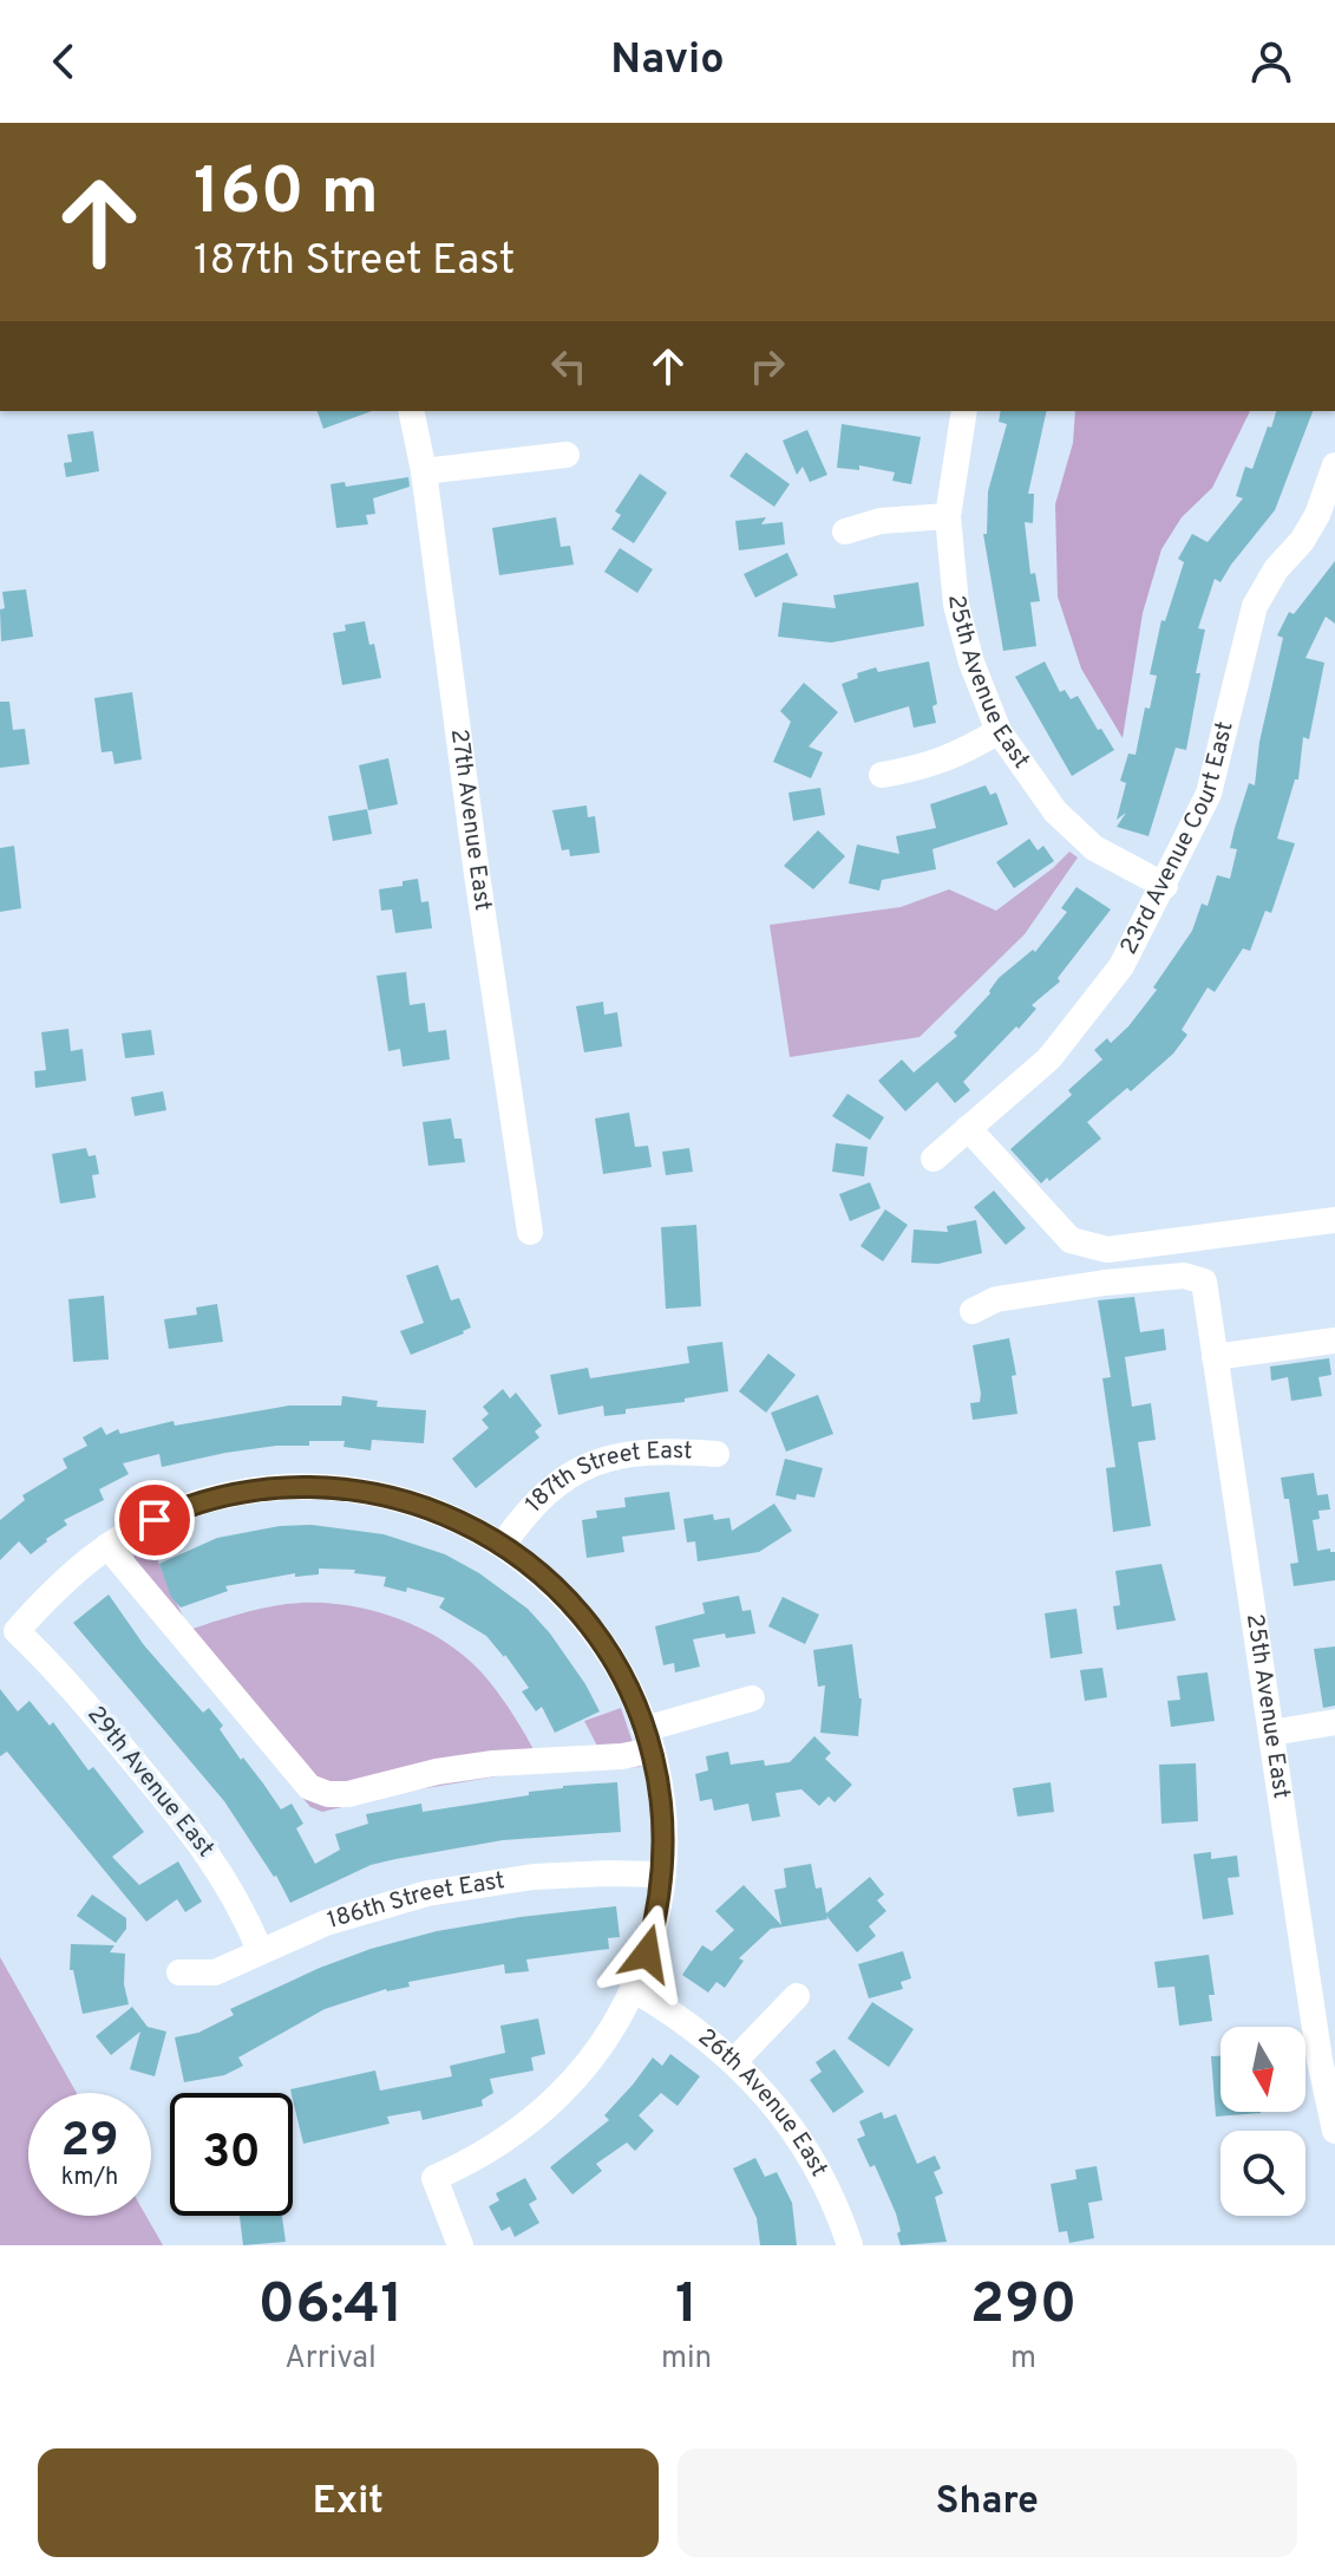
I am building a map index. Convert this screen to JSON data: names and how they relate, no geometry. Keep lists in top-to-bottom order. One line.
{"streets":{"street":["25th Avenue East","27th Avenue East","23rd Avenue Court East","187th Street East","29th Avenue East","186th Street East","26th Avenue East"]},"crossings":[["25th Avenue East","23rd Avenue Court East"],["29th Avenue East","186th Street East"]],"north":"bottom","page":{"header":"Navio","turn":["160 m","187th Street East"],"speed":"29 km/h","limit":"30","eta":["06:41","Arrival","1","min","290","m"],"buttons":["Exit","Share"]}}
